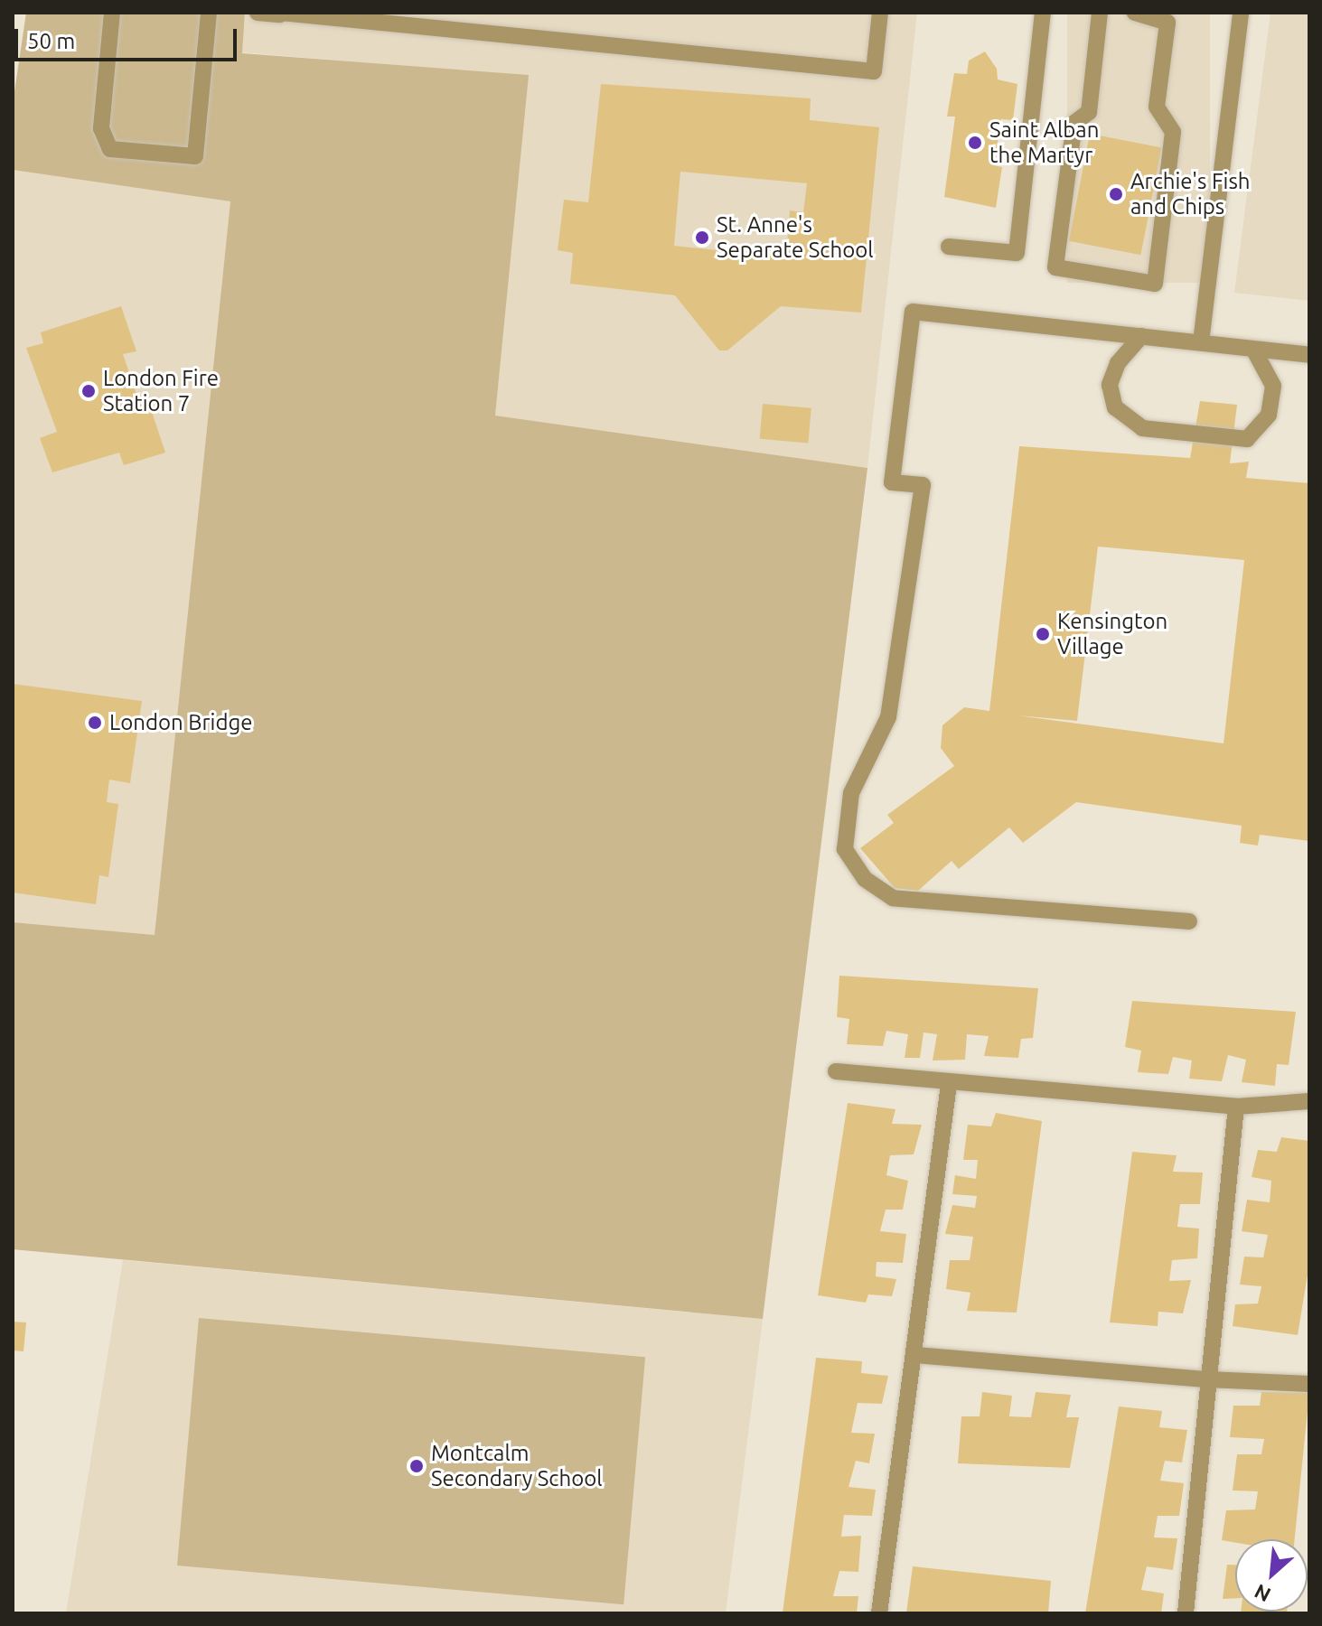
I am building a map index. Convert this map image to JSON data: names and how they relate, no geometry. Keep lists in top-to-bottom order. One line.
{"places":["Saint Alban the Martyr","Archie's Fish and Chips","St. Anne's Separate School","London Fire Station 7","Kensington Village","London Bridge","Montcalm Secondary School"],"scale_bar":"50 m","north":"bottom left"}
